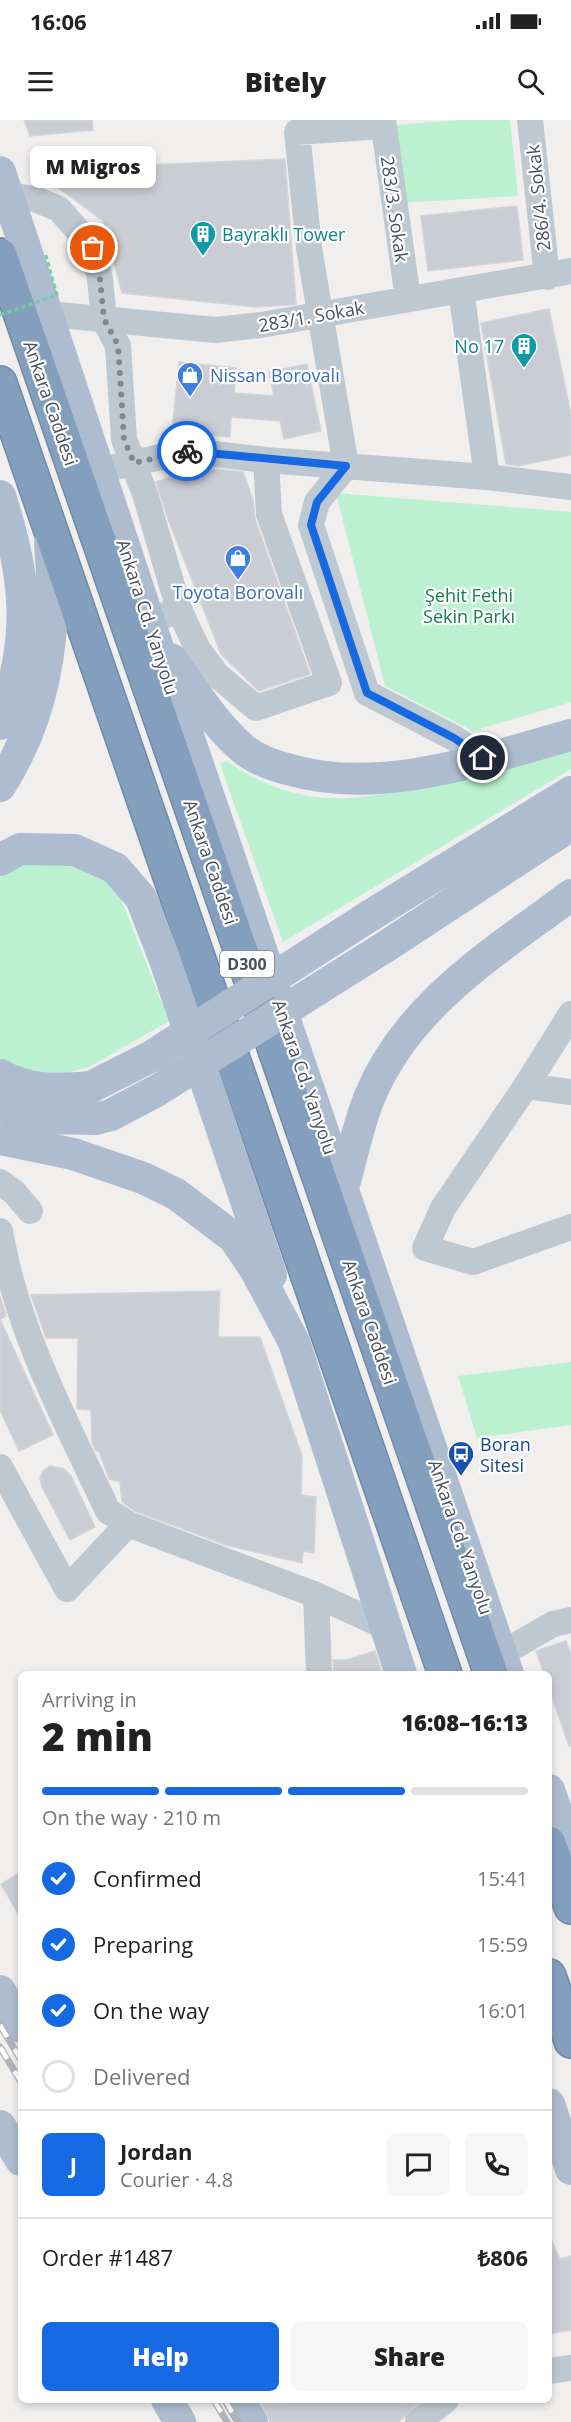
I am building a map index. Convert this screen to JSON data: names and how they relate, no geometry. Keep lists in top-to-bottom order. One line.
{"streets":{"highway":["Ankara Caddesi","D300"],"main road":["Ankara Cd. Yanyolu"],"street":["286/4. Sokak","283/3. Sokak","283/1. Sokak"]},"crossings":[["286/4. Sokak","283/1. Sokak"],["283/3. Sokak","283/1. Sokak"],["283/1. Sokak","Ankara Cd. Yanyolu"],["Ankara Caddesi","Ankara Cd. Yanyolu"]],"parks":["Şehit Fethi Sekin Parkı"],"places":{"other":["M Migros"],"building":["Bayraklı Tower","No 17"],"shop":["Nissan Borovalı","Toyota Borovalı"],"bus stop":["Boran Sitesi"]},"page":{"status":"16:06","header":"Bitely","bubble":"M Migros","heading":["2 min","Arriving in","16:08–16:13"],"panel":["Jordan","Courier · 4.8","Order #1487","₺806"],"bar":"On the way · 210 m","list":[["Confirmed","15:41"],["Preparing","15:59"],["On the way","16:01"],"Delivered"],"round":"J","buttons":["Help","Share"]}}
